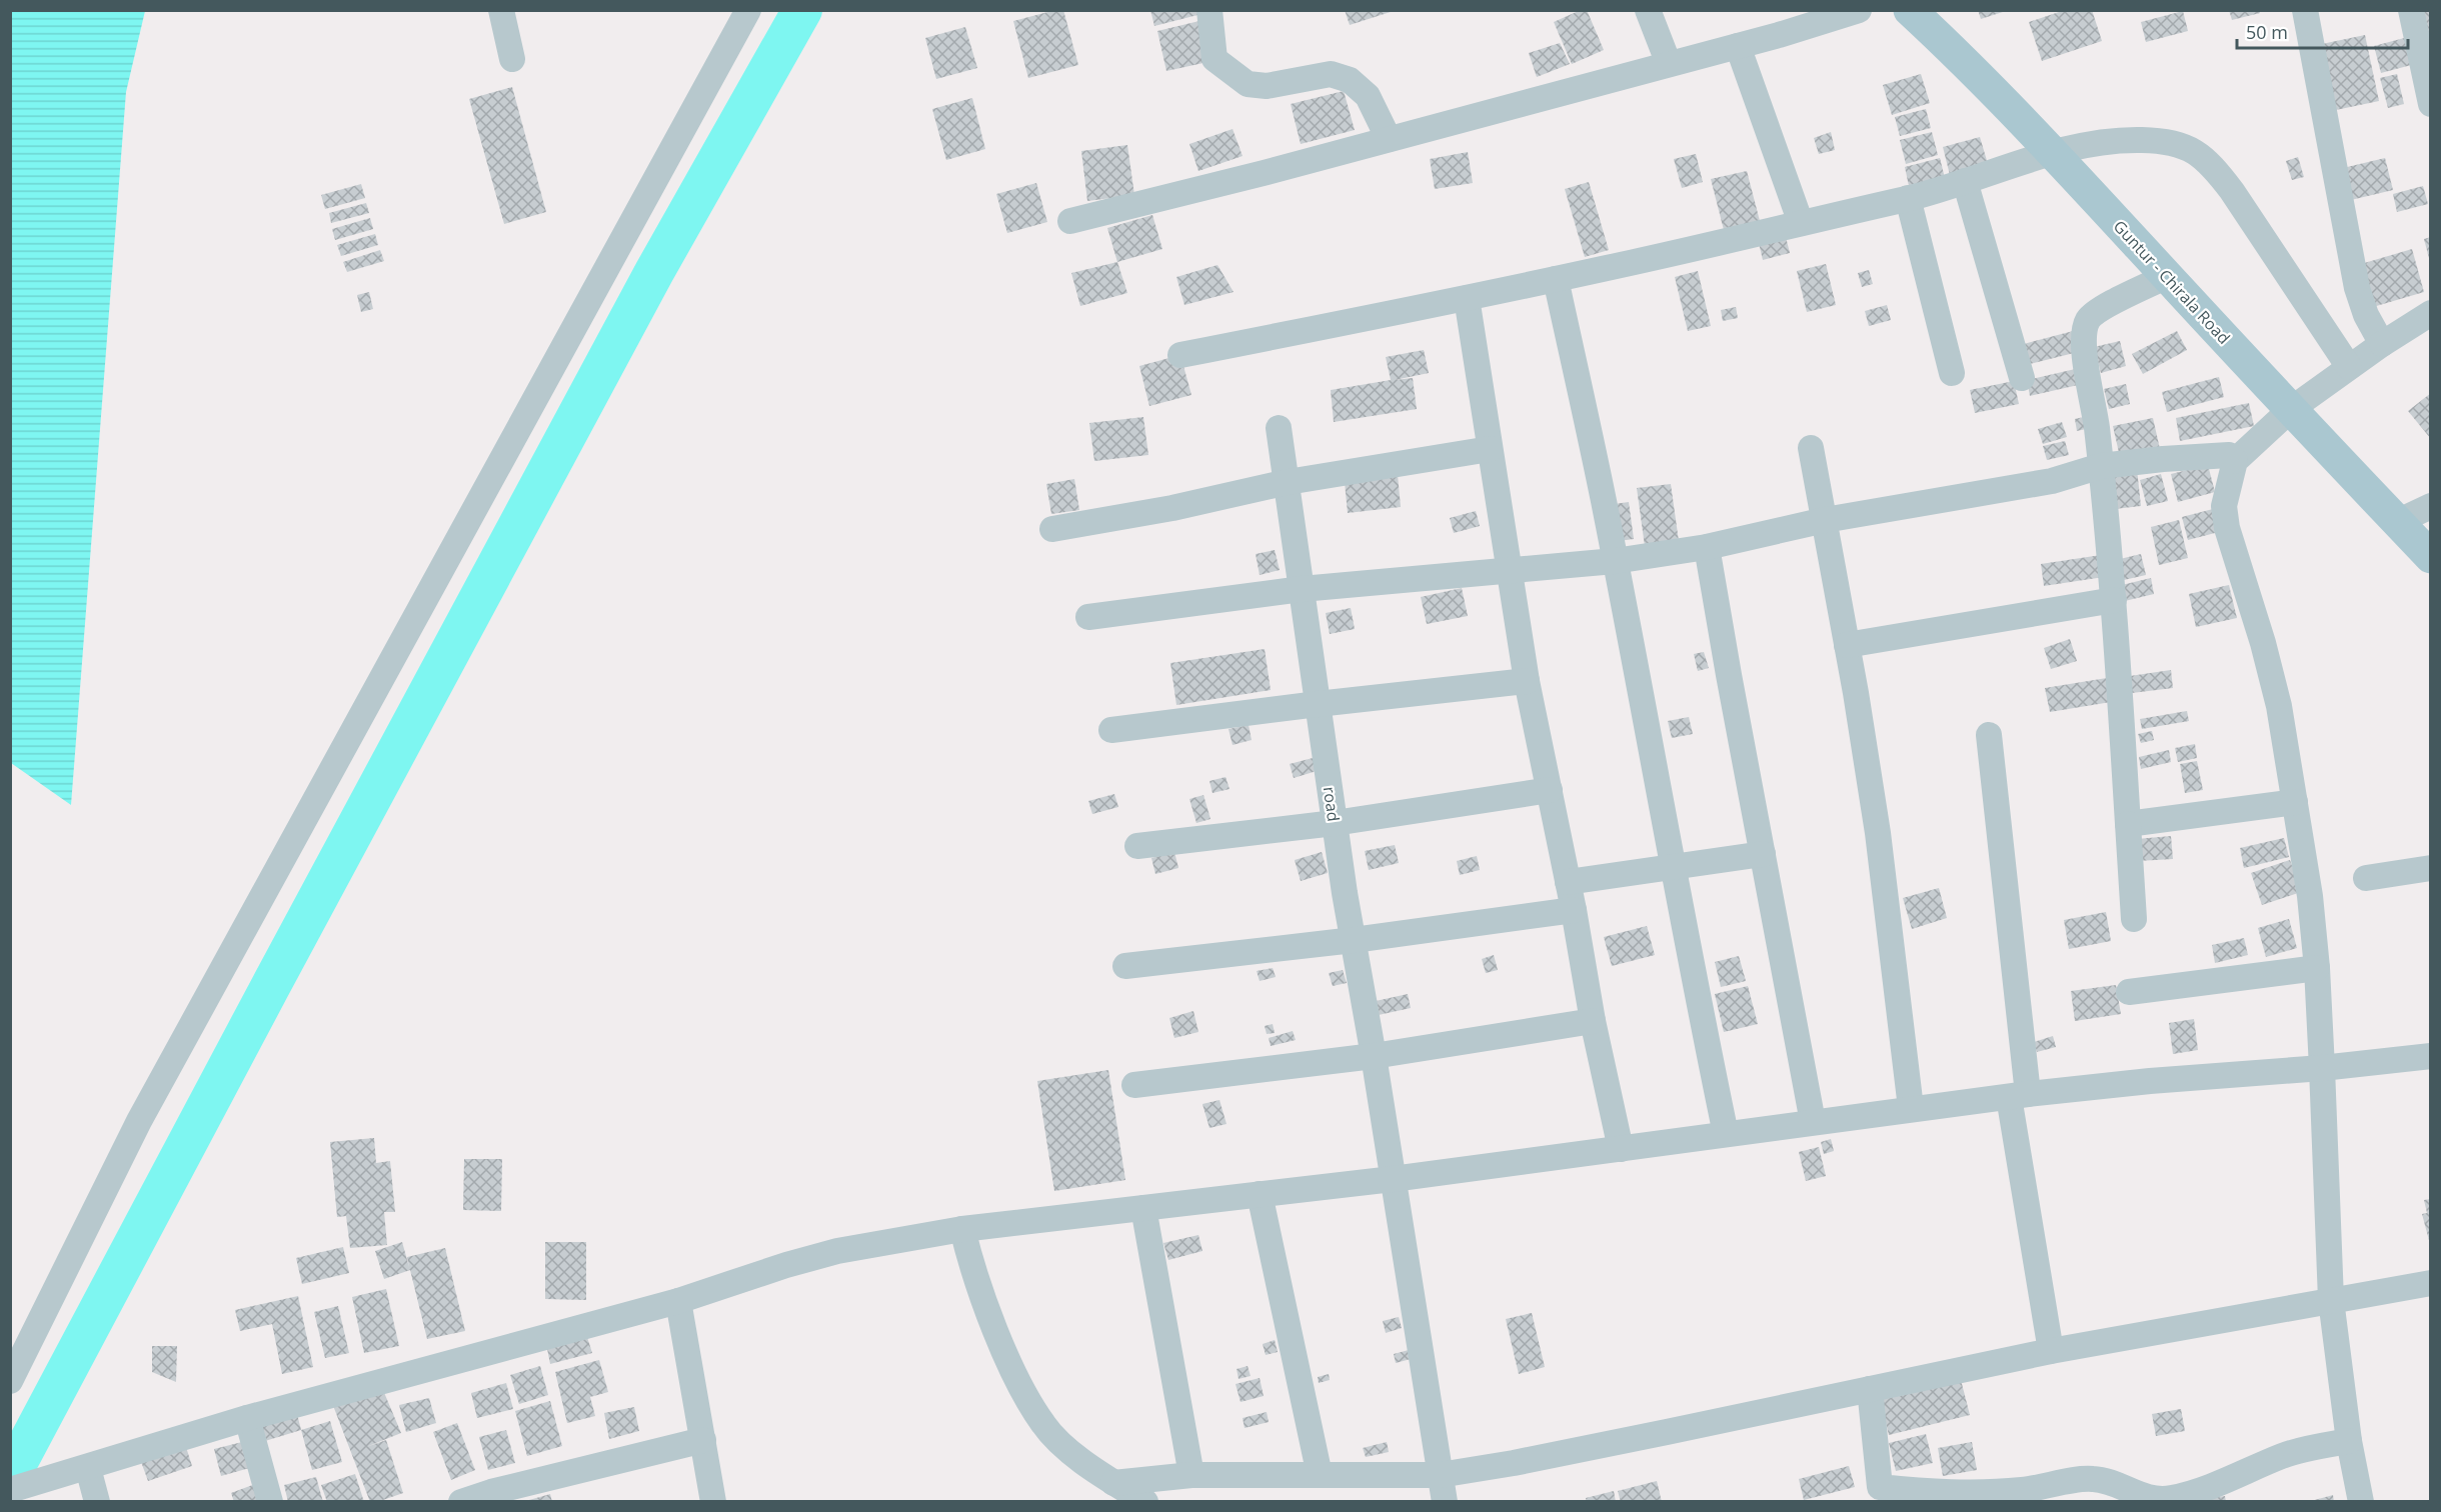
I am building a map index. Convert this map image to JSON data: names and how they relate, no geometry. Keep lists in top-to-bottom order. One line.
{"streets":{"main road":["Guntur - Chirala Road"],"street":["road"]},"scale_bar":"50 m"}
